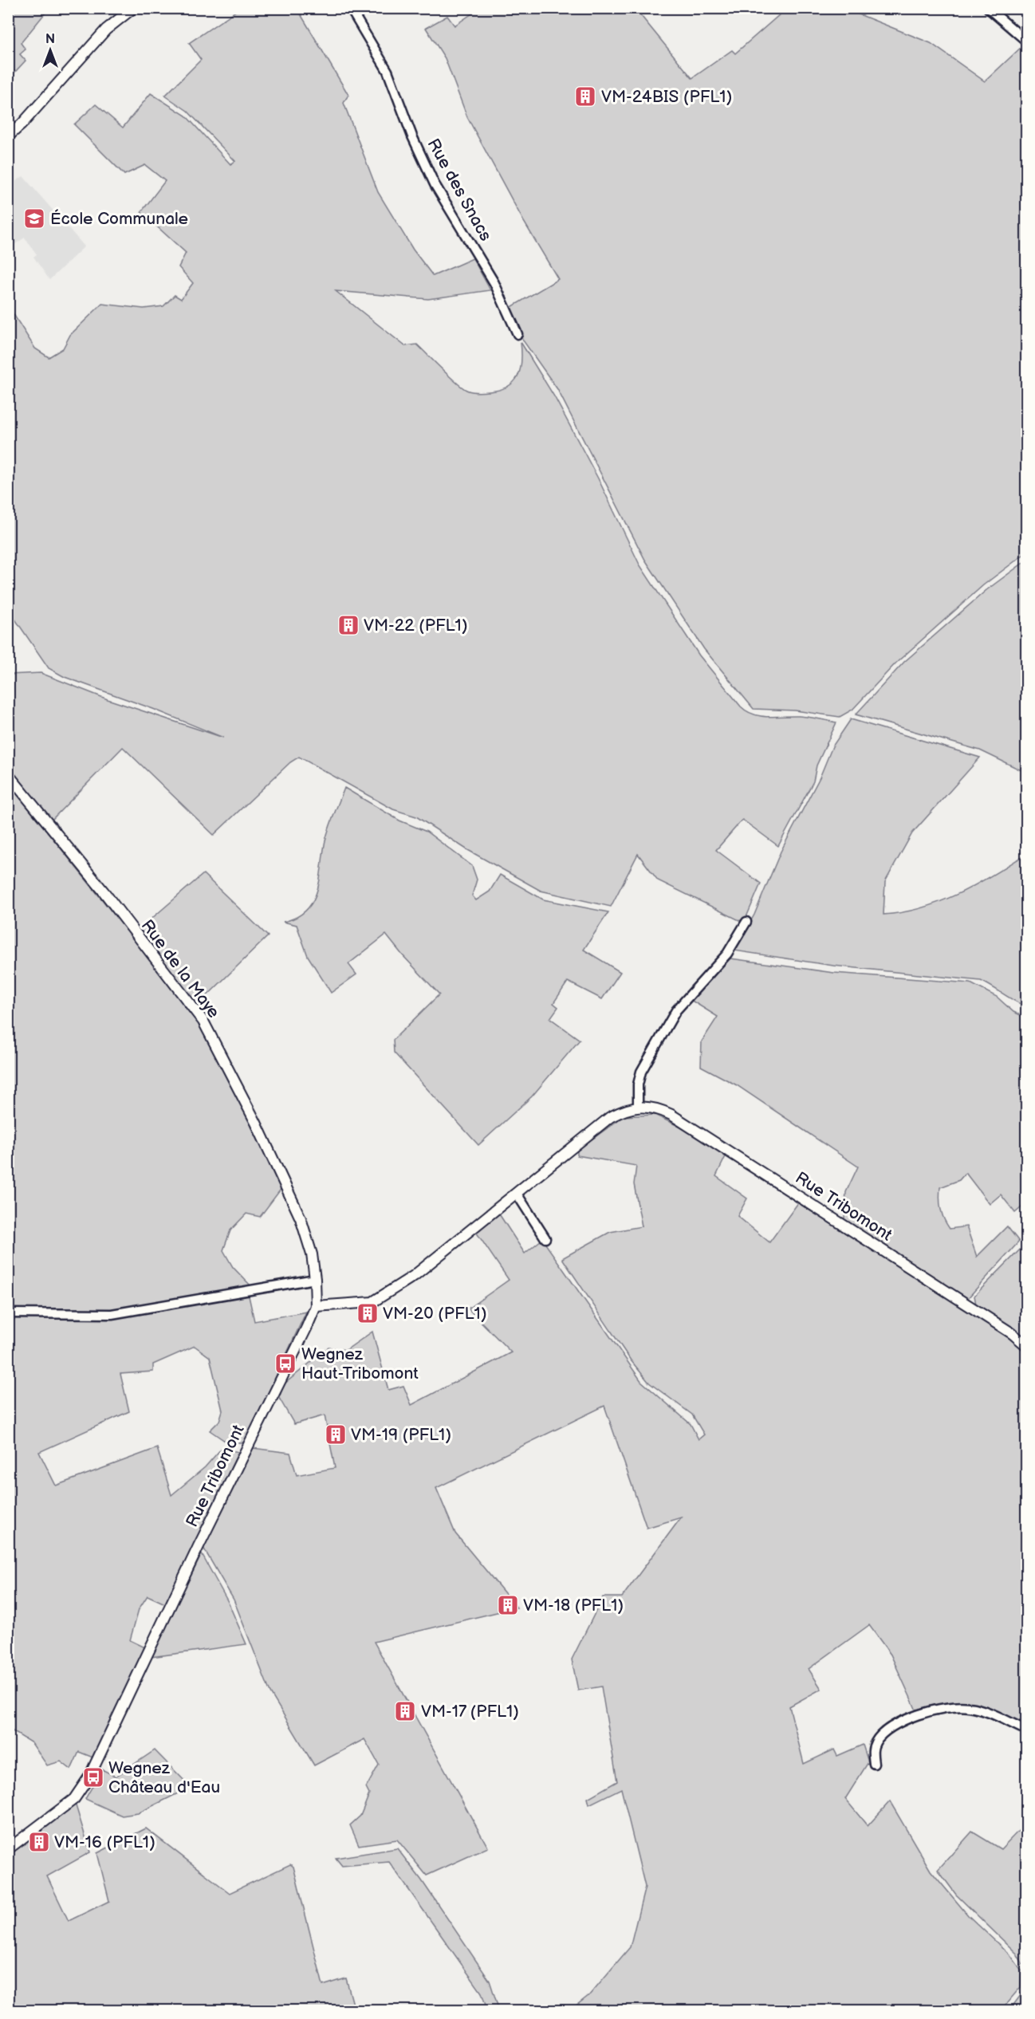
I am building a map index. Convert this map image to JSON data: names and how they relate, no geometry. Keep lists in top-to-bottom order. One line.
{"streets":{"street":["Rue des Snacs","Rue de la Maye","Rue Tribomont"]},"crossings":[["Rue de la Maye","Rue Tribomont"]],"places":{"building":["VM-24BIS (PFL1)","VM-22 (PFL1)","VM-20 (PFL1)","VM-19 (PFL1)","VM-18 (PFL1)","VM-17 (PFL1)","VM-16 (PFL1)"],"school or university":["École Communale"],"bus stop":["Wegnez Haut-Tribomont","Wegnez Château d'Eau"]},"north":"top"}
